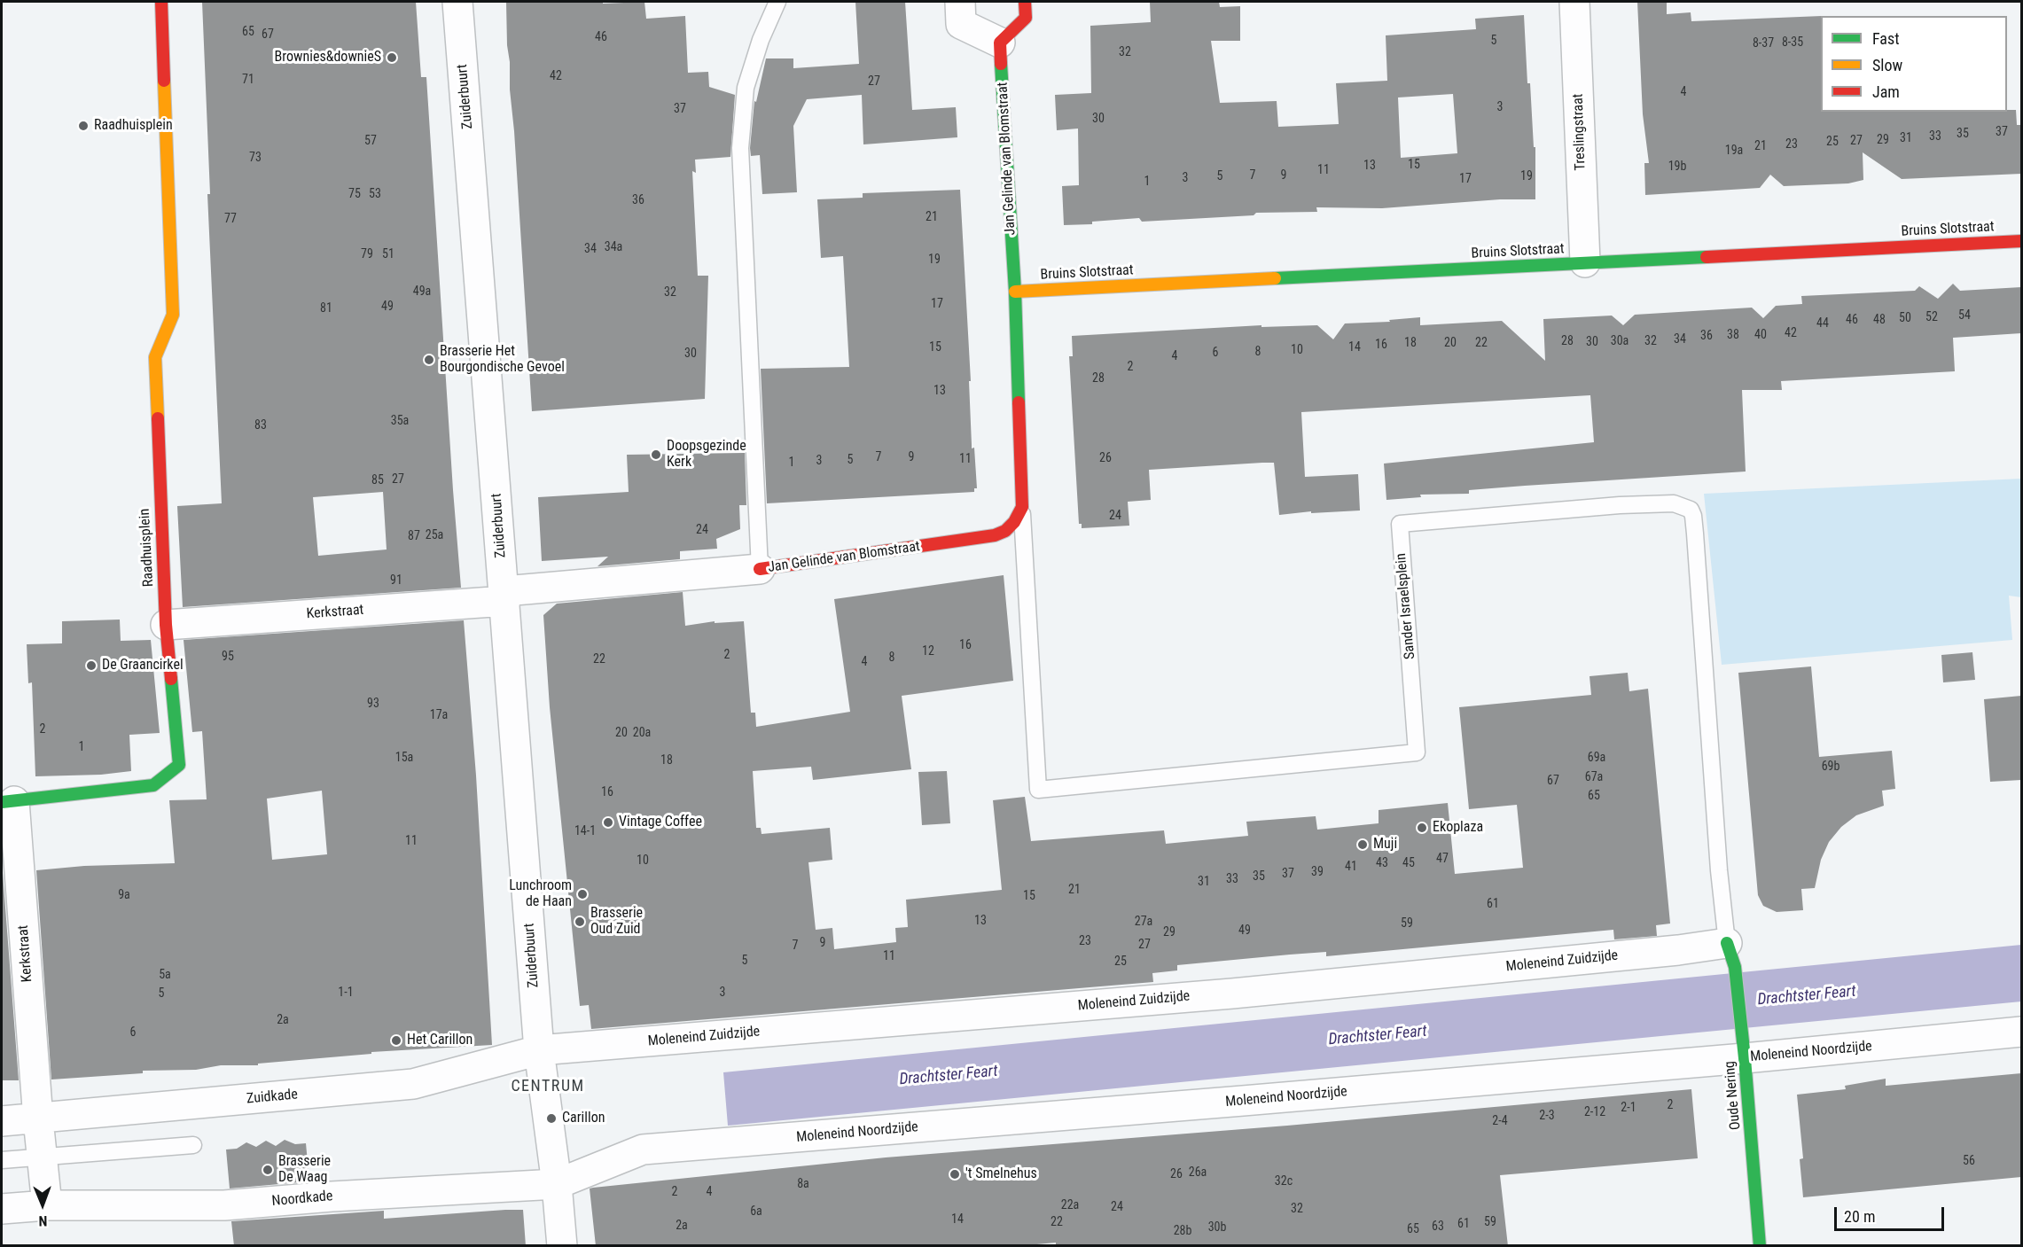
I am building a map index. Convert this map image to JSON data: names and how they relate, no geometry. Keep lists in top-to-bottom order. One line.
{"streets":{"street":["Zuiderbuurt","Treslingstraat","Jan Gelinde van Blomstraat","Bruins Slotstraat","Raadhuisplein","Kerkstraat","Moleneind Zuidzijde","Moleneind Noordzijde","Oude Nering","Zuidkade","Noordkade"],"lane":["Sander Israelsplein"]},"crossings":[["Zuiderbuurt","Kerkstraat"],["Zuiderbuurt","Moleneind Zuidzijde"],["Zuiderbuurt","Moleneind Noordzijde"],["Zuiderbuurt","Zuidkade"],["Zuiderbuurt","Noordkade"],["Treslingstraat","Bruins Slotstraat"],["Jan Gelinde van Blomstraat","Bruins Slotstraat"],["Jan Gelinde van Blomstraat","Sander Israelsplein"],["Jan Gelinde van Blomstraat","Kerkstraat"],["Raadhuisplein","Kerkstraat"],["Sander Israelsplein","Moleneind Zuidzijde"],["Sander Israelsplein","Oude Nering"],["Kerkstraat","Zuidkade"],["Moleneind Zuidzijde","Oude Nering"],["Moleneind Zuidzijde","Zuidkade"],["Moleneind Noordzijde","Oude Nering"],["Moleneind Noordzijde","Noordkade"]],"districts":["CENTRUM"],"water":["Drachtster Feart"],"places":["Brownies&downieS","Raadhuisplein","Brasserie Het Bourgondische Gevoel","Doopsgezinde Kerk","De Graancirkel","Vintage Coffee","Ekoplaza","Muji","Lunchroom de Haan","Brasserie Oud Zuid","Het Carillon","Carillon","Brasserie De Waag","'t Smelnehus"],"house_numbers":["65","67","46","5","8-35","8-37","32","42","71","27","4","3","37","30","37","35","33","31","29","57","27","25","23","21","19a","73","15","13","19b","11","7","9","5","19","3","17","1","75","53","36","21","77","34a","34","79","51","19","49a","32","17","49","81","54","52","50","46","48","44","42","38","40","36","34","28","30a","32","30","18","20","22","16","15","14","10","8","6","30","4","2","28","13","35a","83","7","9","26","11","5","3","1","27","85","24","24","25a","87","91","16","12","2","95","8","22","4","93","17a","2","20","20a","1","15a","69a","18","69b","67a","67","16","65","14-1","11","47","10","43","45","41","39","37","35","33","31","21","9a","15","61","13","27a","59","49","29","23","9","27","7","11","5","25","5a","1-1","3","5","2a","6","2","2-1","2-12","2-3","2-4","56","26a","26","32c","8a","2","4","22a","24","32","6a","14","22","59","61","2a","63","30b","65","28b"],"legend":["Fast","Slow","Jam"],"scale_bar":"20 m","north":"bottom"}
